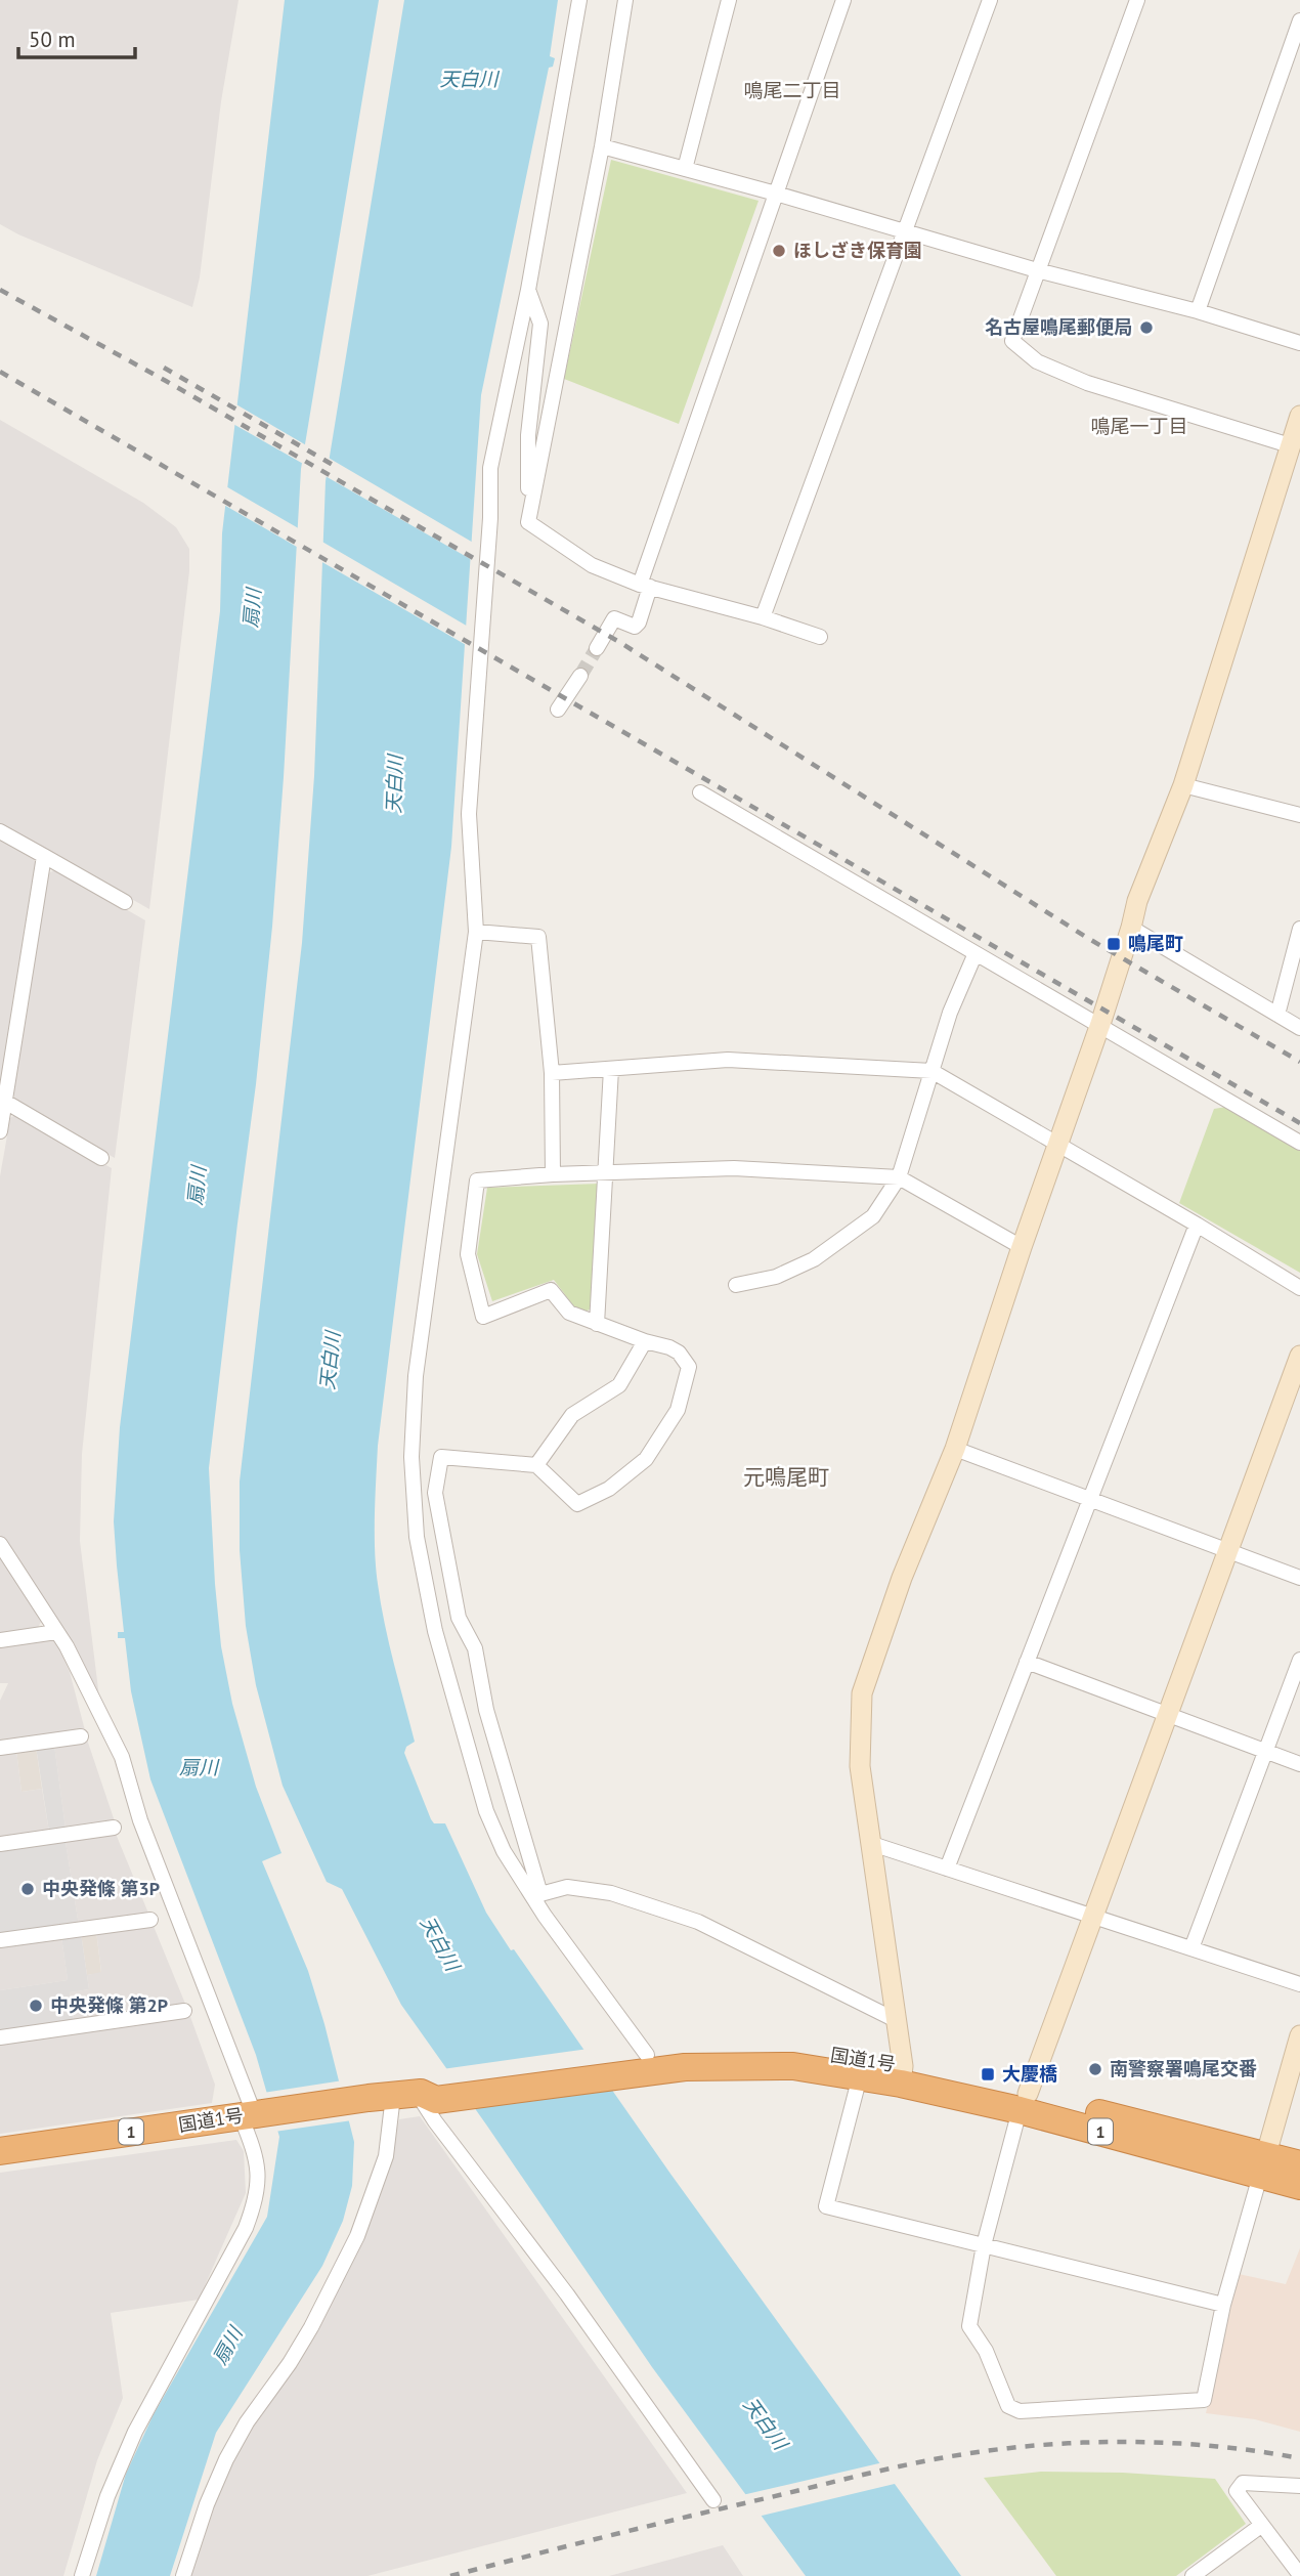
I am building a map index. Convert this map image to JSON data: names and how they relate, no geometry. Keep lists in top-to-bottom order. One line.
{"streets":{"highway":["国道1号","1"]},"districts":["鳴尾二丁目","鳴尾一丁目","元鳴尾町"],"water":["天白川","扇川"],"places":{"other":["ほしざき保育園","名古屋鳴尾郵便局","中央発條 第3P","中央発條 第2P","南警察署鳴尾交番"],"transit":["鳴尾町","大慶橋"]},"scale_bar":"50 m"}
